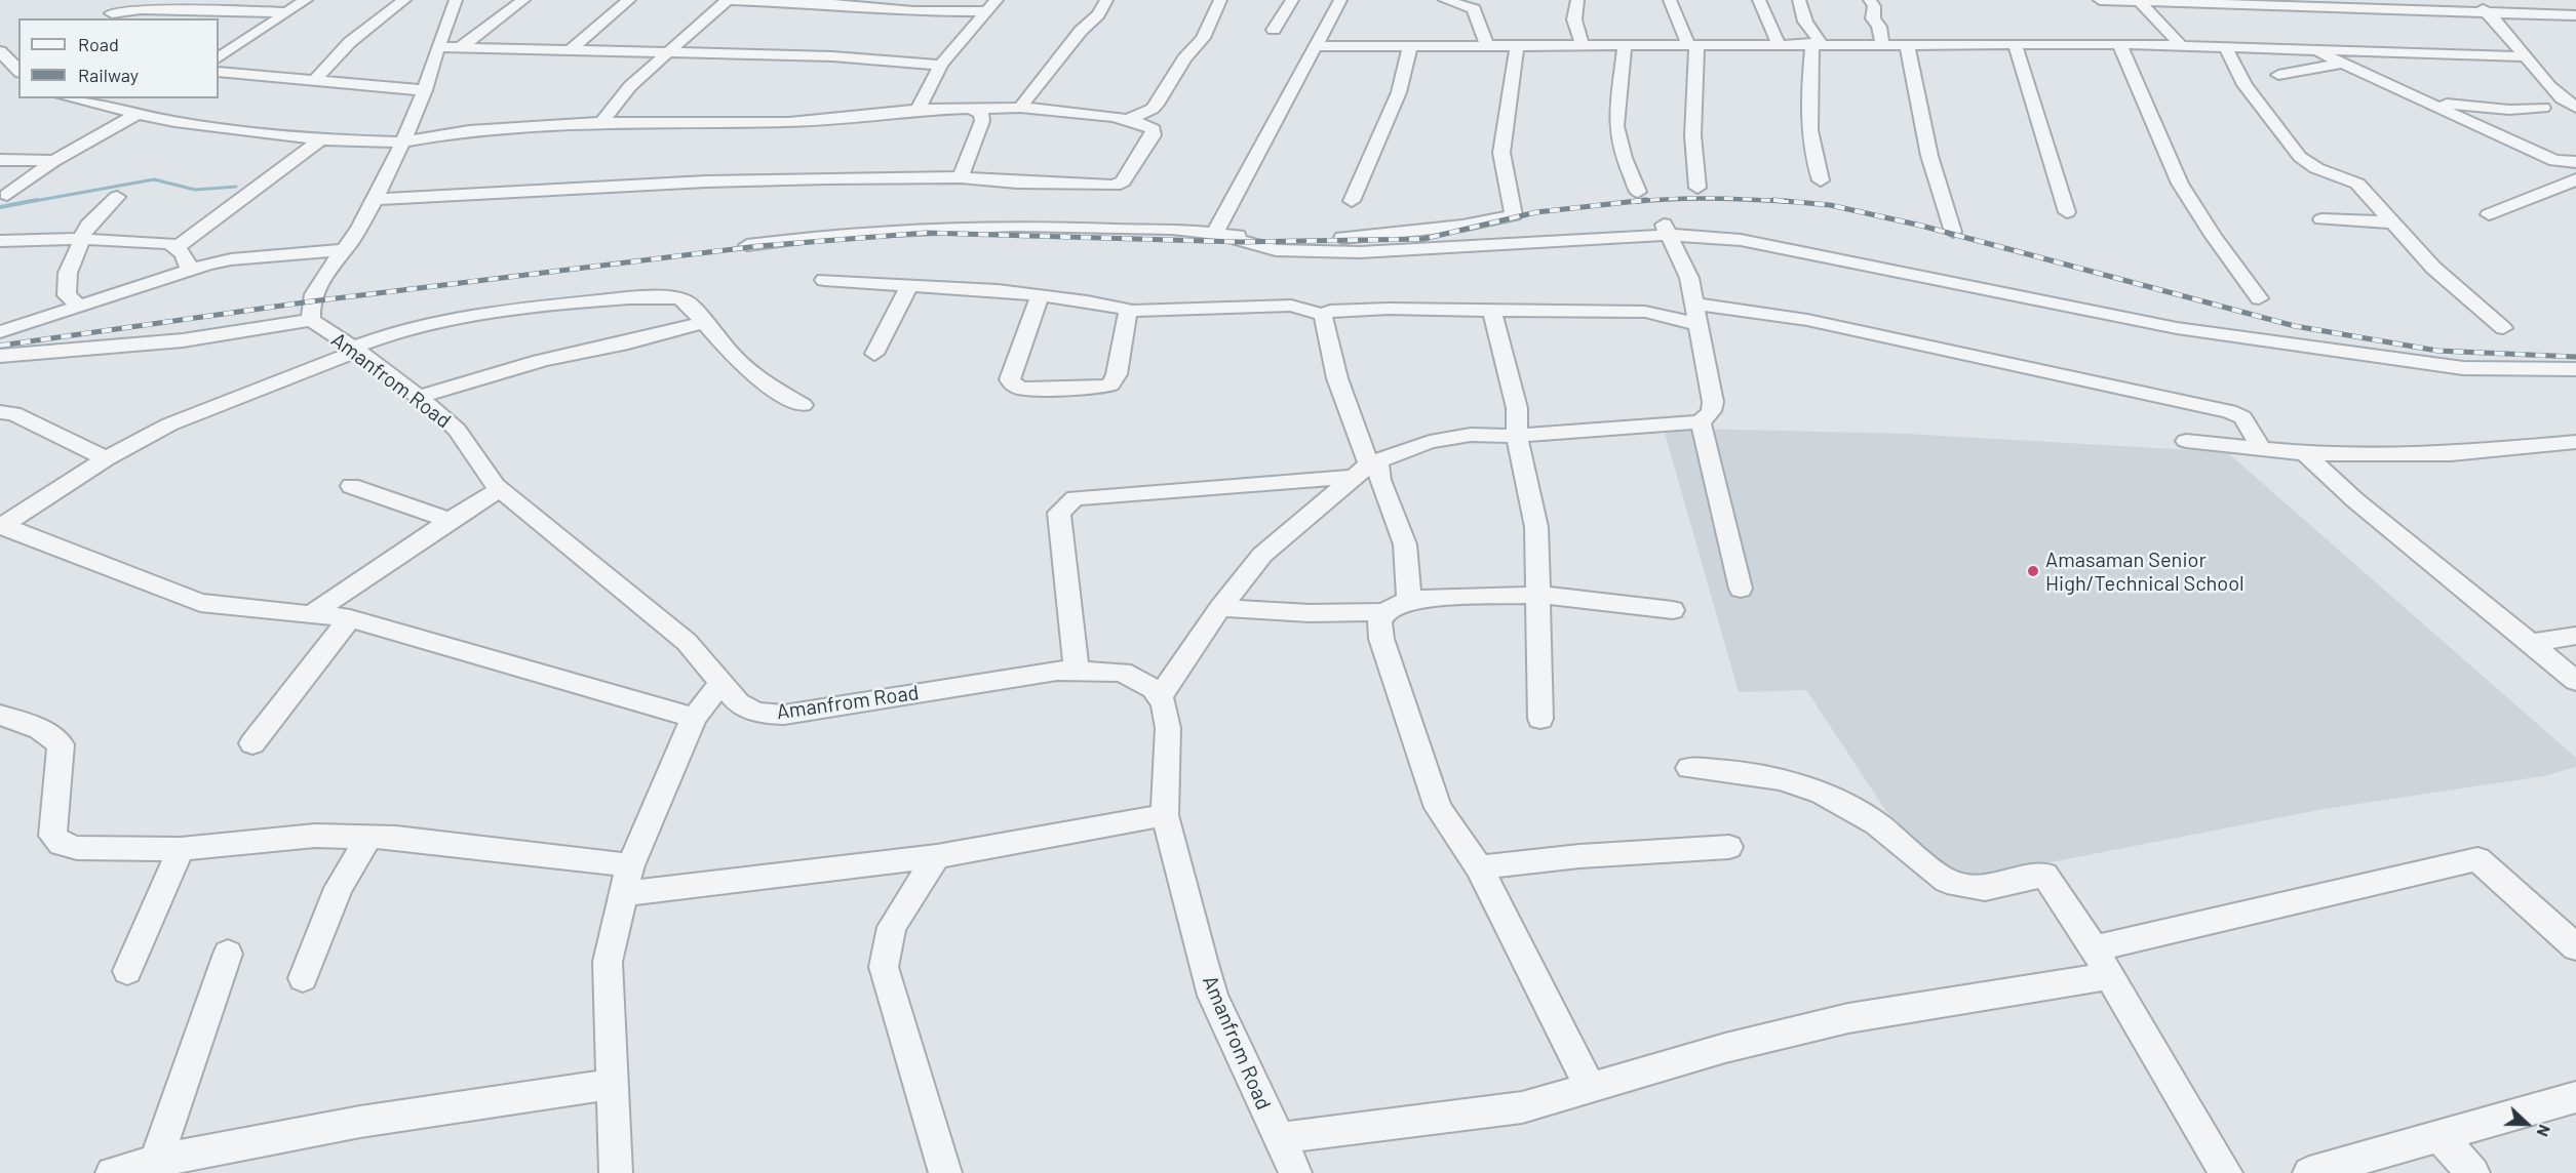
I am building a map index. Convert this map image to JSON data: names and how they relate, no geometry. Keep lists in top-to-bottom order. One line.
{"streets":{"street":["Amanfrom Road"]},"places":["Amasaman Senior High/Technical School"],"legend":["Road","Railway"],"north":"right"}
